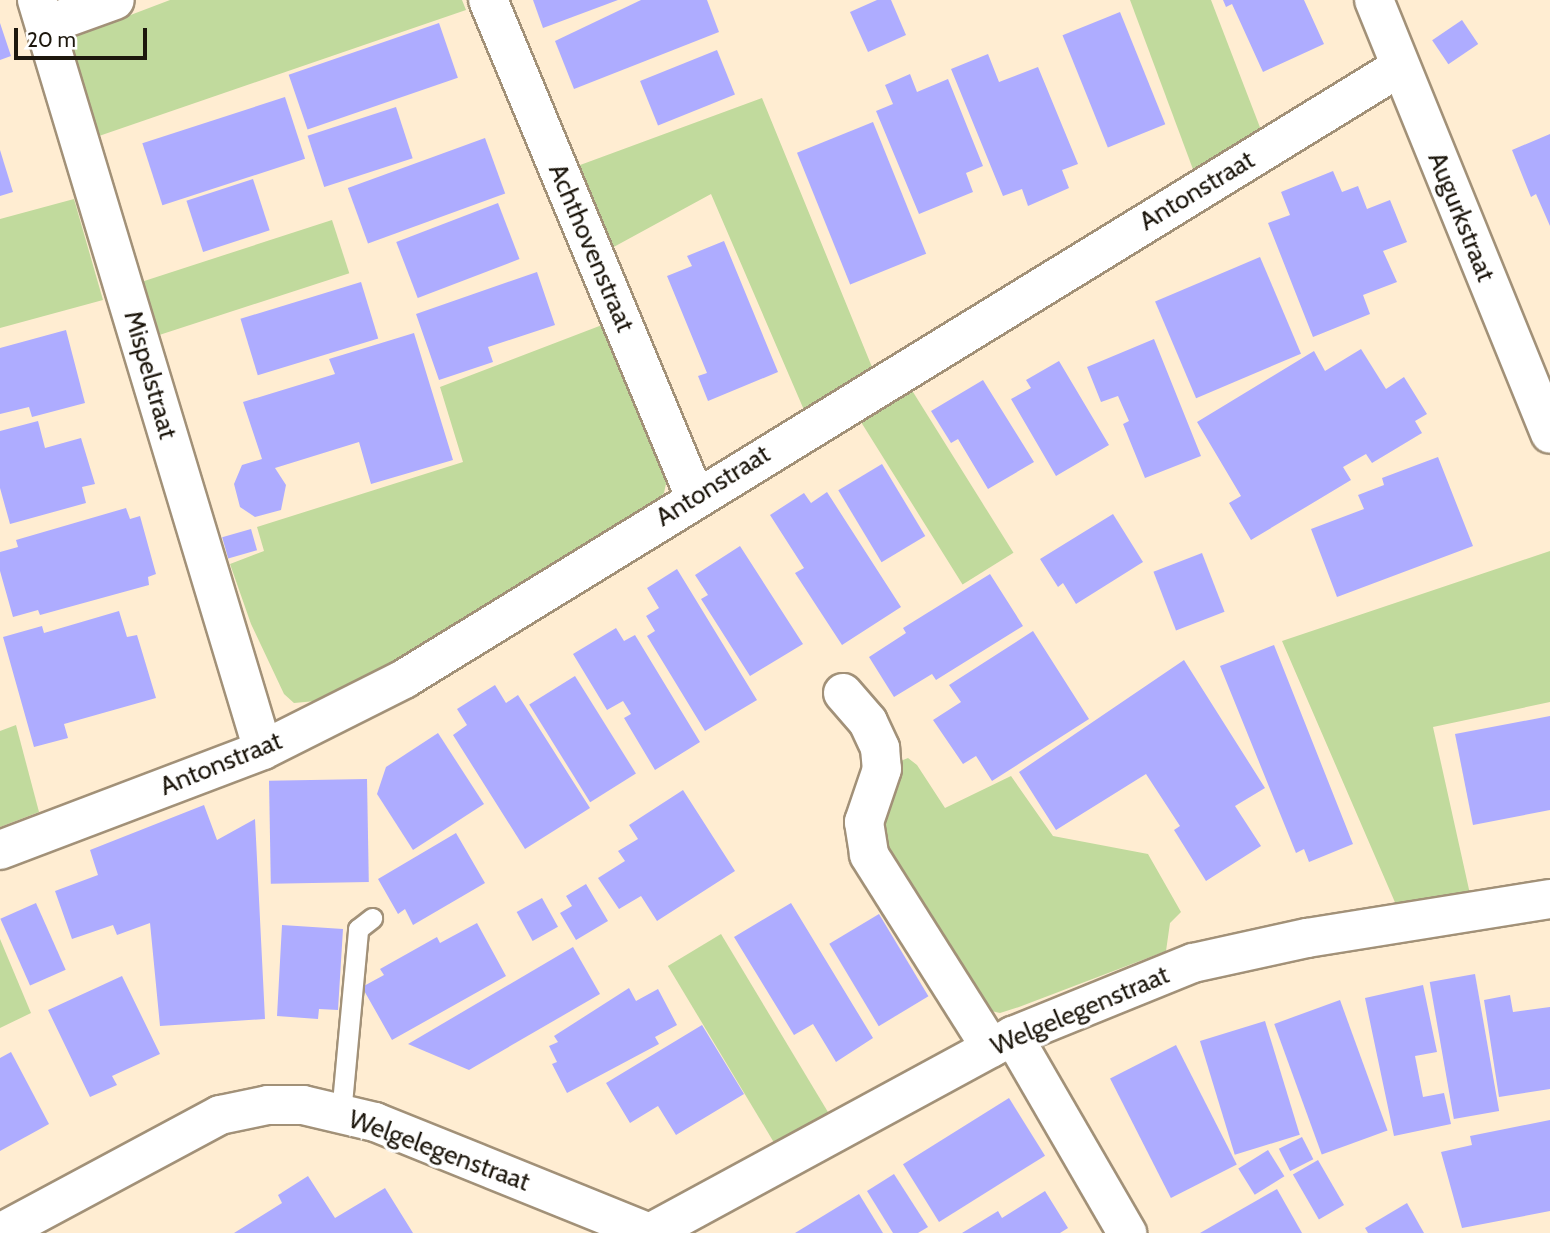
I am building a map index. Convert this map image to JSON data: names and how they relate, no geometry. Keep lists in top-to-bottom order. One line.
{"streets":{"street":["Antonstraat","Augurkstraat","Achthovenstraat","Mispelstraat","Welgelegenstraat"]},"crossings":[["Antonstraat","Augurkstraat"],["Antonstraat","Achthovenstraat"],["Antonstraat","Mispelstraat"]],"scale_bar":"20 m"}
